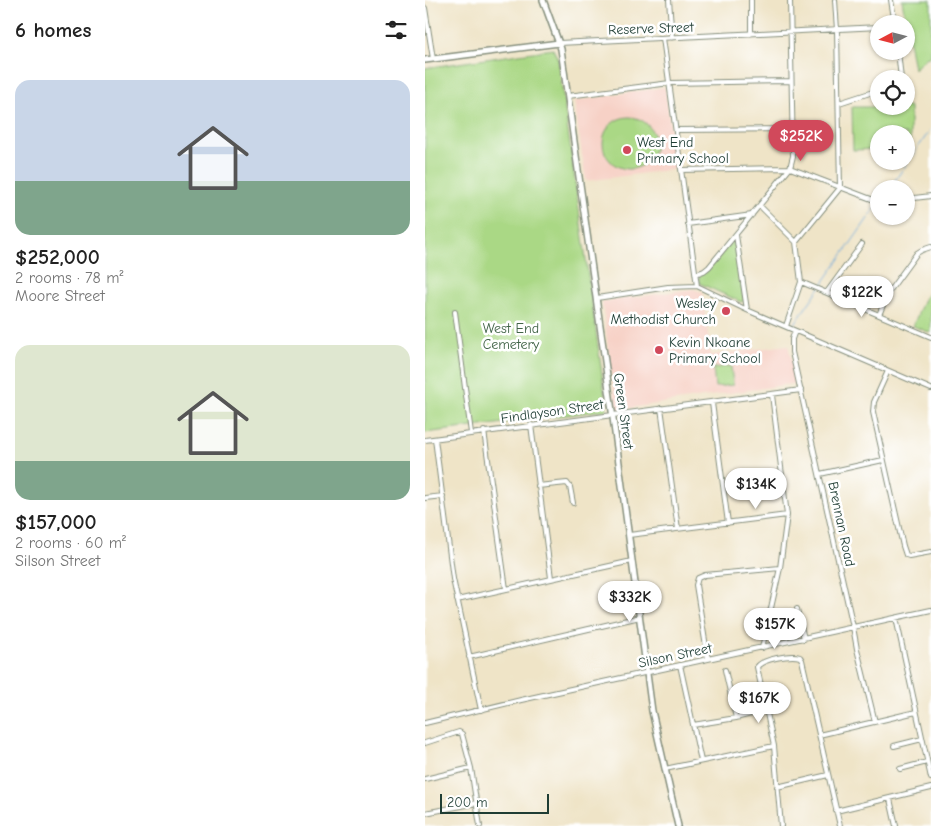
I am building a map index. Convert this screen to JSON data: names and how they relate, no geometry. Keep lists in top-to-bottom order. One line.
{"streets":{"street":["Reserve Street","Findlayson Street","Green Street","Brennan Road","Silson Street"]},"crossings":[["Reserve Street","Green Street"],["Findlayson Street","Green Street"],["Findlayson Street","Brennan Road"],["Green Street","Silson Street"],["Brennan Road","Silson Street"]],"parks":["West End Cemetery"],"places":["West End Primary School","Wesley Methodist Church","Kevin Nkoane Primary School"],"scale_bar":"200 m","north":"left","page":{"heading":"6 homes","map_buttons":["+","−"],"list":[{"name":"$252,000","note":"2 rooms · 78 m² · Moore Street"},{"name":"$157,000","note":"2 rooms · 60 m² · Silson Street"}],"price":["$252K","$122K","$134K","$332K","$157K","$167K"],"scale":"200 m"}}
